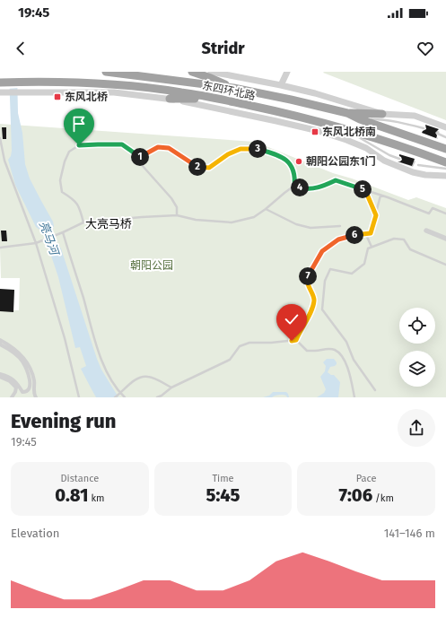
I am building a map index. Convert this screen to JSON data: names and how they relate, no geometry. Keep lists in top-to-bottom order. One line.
{"streets":{"highway":["东四环北路"]},"districts":["大亮马桥"],"water":["亮马河"],"parks":["朝阳公园"],"places":{"transit":["东风北桥","东风北桥南"],"other":["朝阳公园东1门"]},"page":{"status":"19:45","header":"Stridr","pins":["3","1","2","4","5","6","7"],"heading":["Evening run","19:45"],"stats":[["Distance","0.81 km"],["Time","5:45"],["Pace","7:06 /km"]],"chart":["Elevation","141–146 m"]}}
